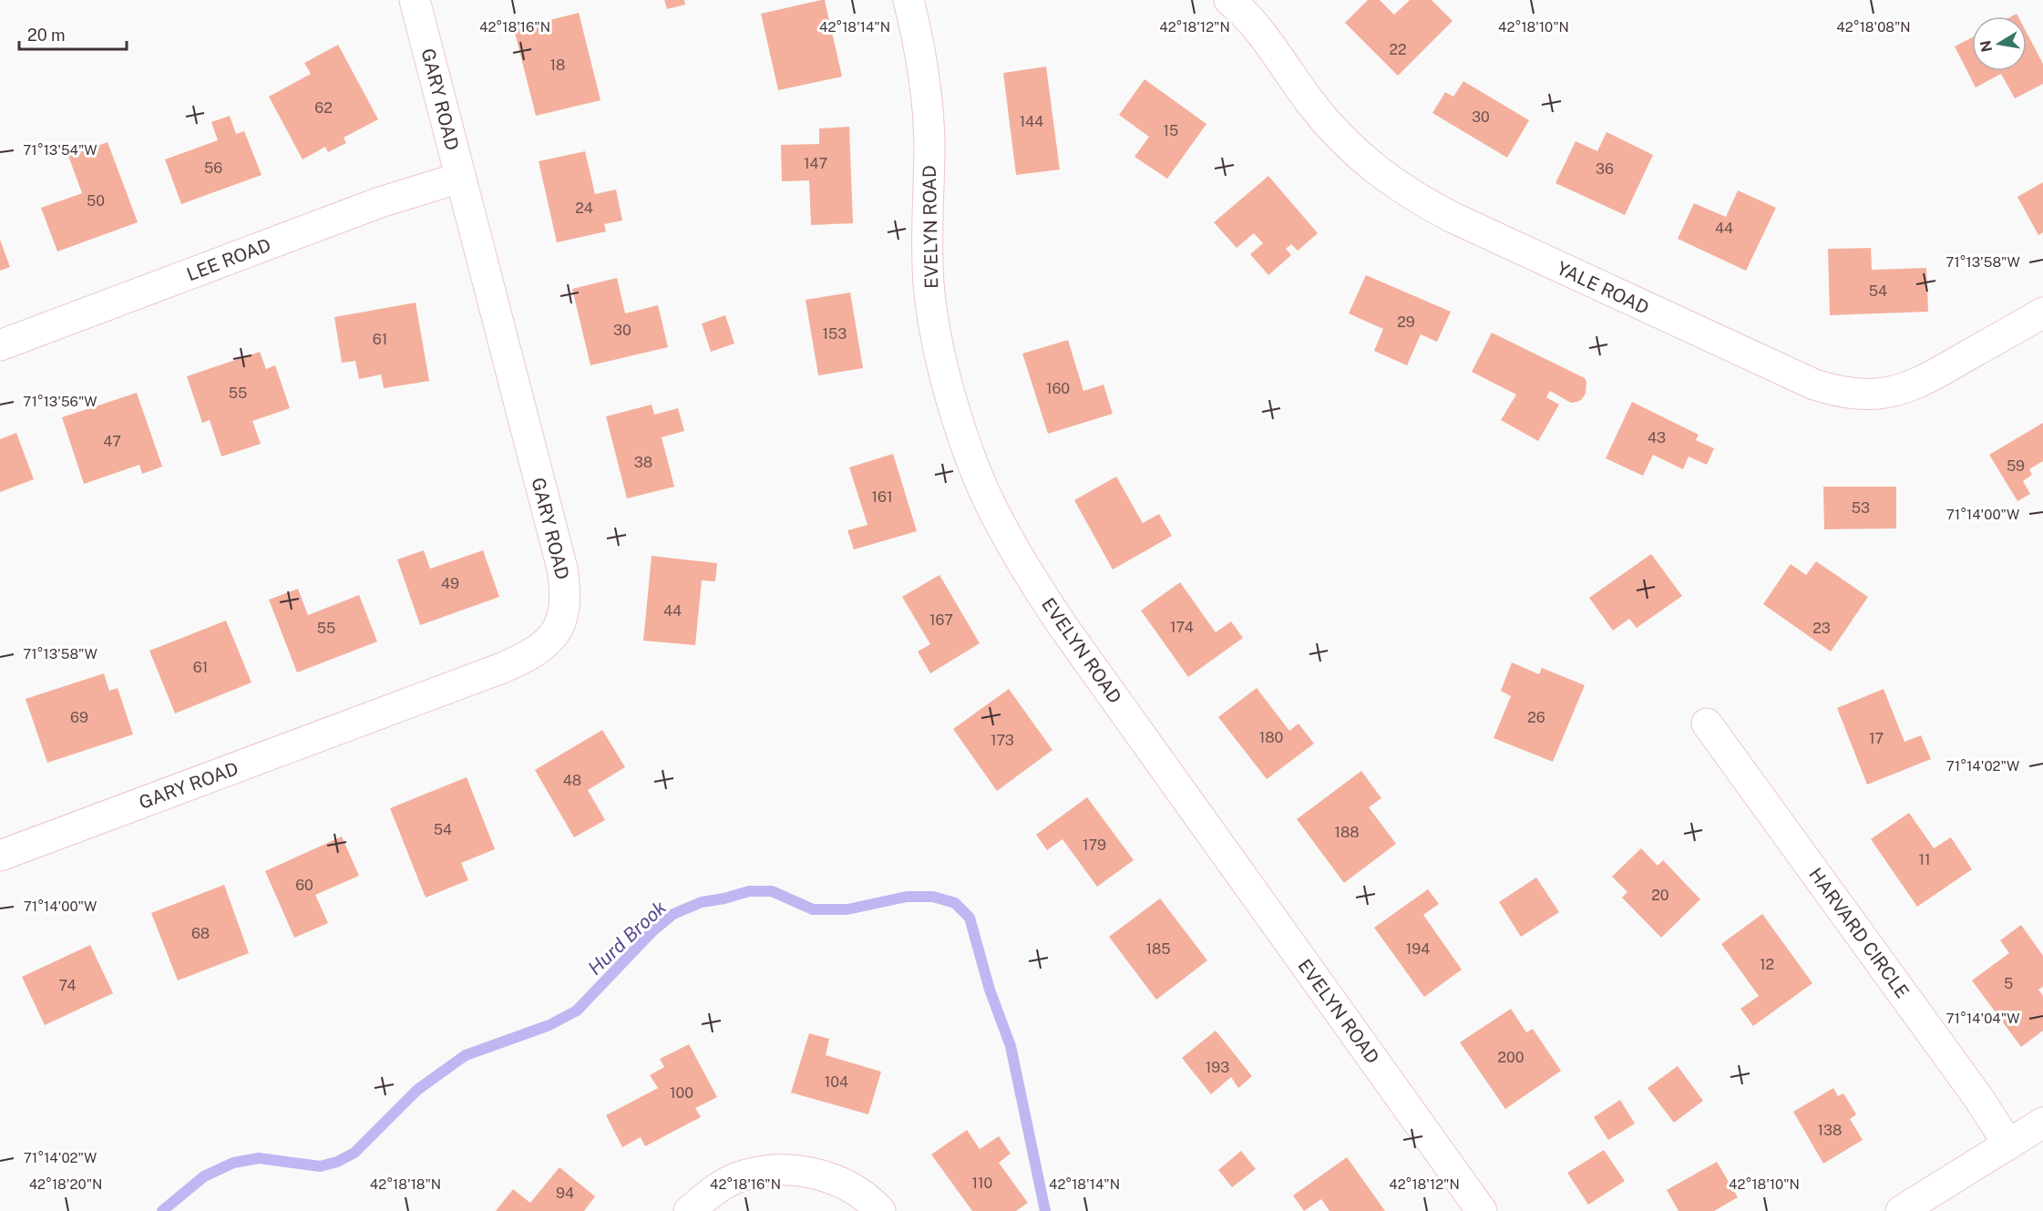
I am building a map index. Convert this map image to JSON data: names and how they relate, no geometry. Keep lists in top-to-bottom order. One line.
{"streets":{"street":["GARY ROAD","EVELYN ROAD","LEE ROAD","YALE ROAD","HARVARD CIRCLE"]},"crossings":[["GARY ROAD","LEE ROAD"]],"water":["Hurd Brook"],"house_numbers":["22","18","62","30","144","15","147","56","36","50","24","44","54","29","30","153","61","160","55","43","47","38","59","161","53","49","44","167","174","55","23","61","69","26","180","17","173","48","54","188","179","11","60","20","68","185","194","12","5","74","200","193","104","100","138","110","94"],"scale_bar":"20 m","north":"left","coordinates":["42°18'16\"N","42°18'14\"N","42°18'12\"N","42°18'10\"N","42°18'08\"N","71°13'54\"W","71°13'58\"W","71°13'56\"W","71°14'00\"W","71°14'02\"W","71°14'04\"W","42°18'20\"N","42°18'18\"N"]}
